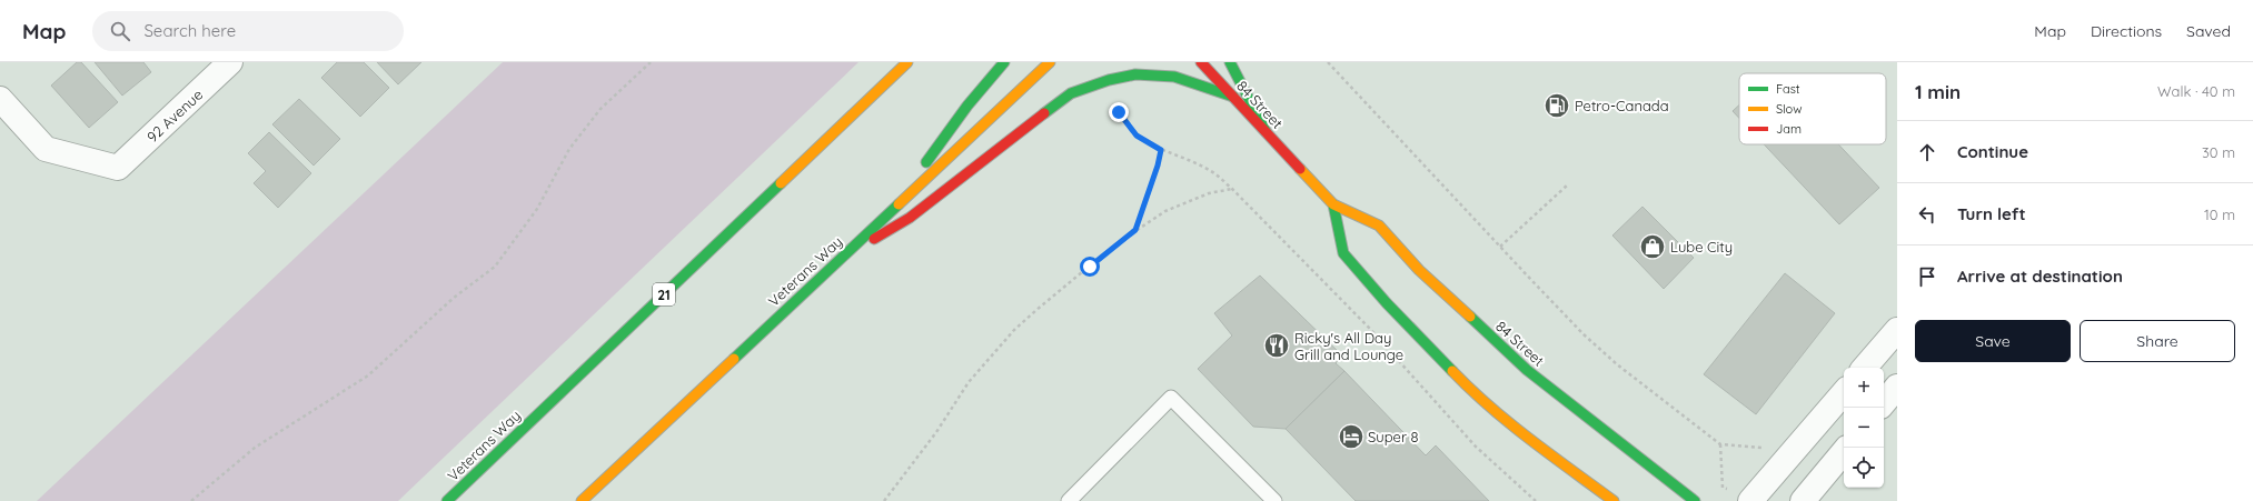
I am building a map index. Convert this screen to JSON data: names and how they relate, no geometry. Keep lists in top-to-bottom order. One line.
{"streets":{"main road":["84 Street","Veterans Way","21"],"street":["92 Avenue"]},"places":{"fuel station":["Petro-Canada"],"shop":["Lube City"],"restaurant":["Ricky's All Day Grill and Lounge"],"hotel":["Super 8"]},"legend":["Fast","Slow","Jam"],"page":{"header":"Map","search":"Search here","nav":["Map","Directions","Saved"],"heading":["1 min","Walk · 40 m"],"list":[["Continue","30 m"],["Turn left","10 m"],"Arrive at destination"],"buttons":["Save","Share"],"map_buttons":["+","−"]}}
